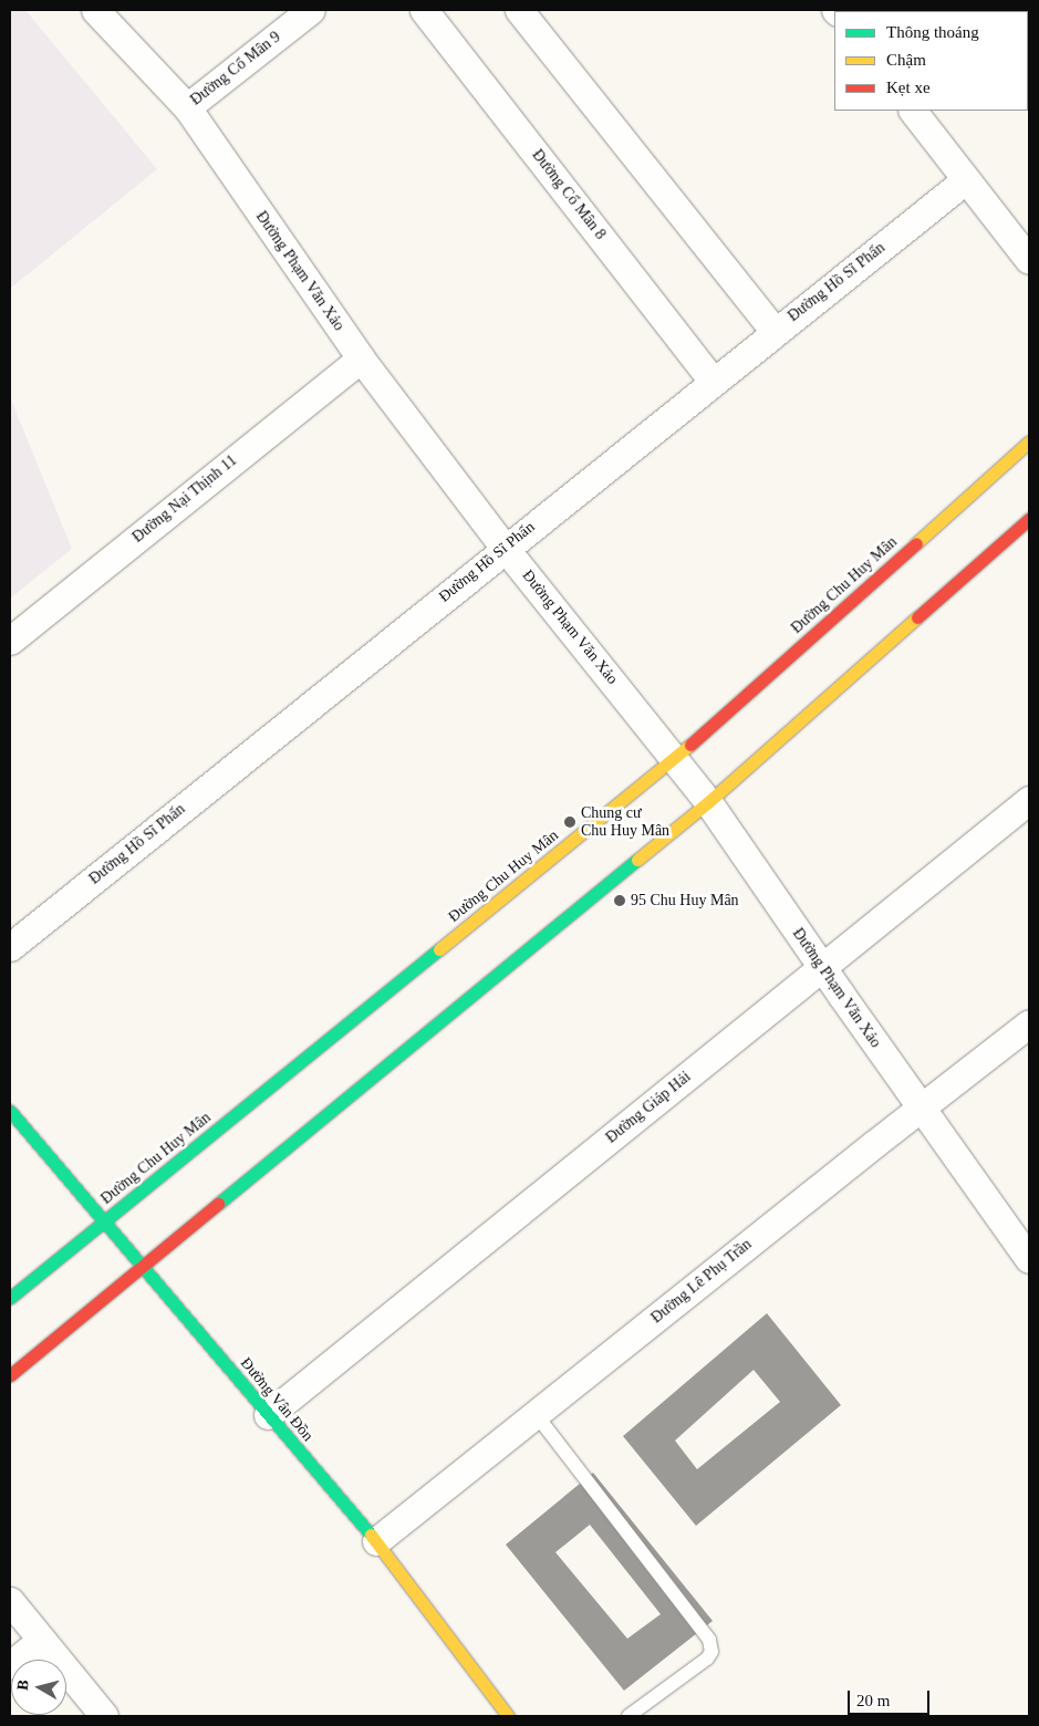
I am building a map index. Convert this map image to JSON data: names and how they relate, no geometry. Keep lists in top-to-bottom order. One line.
{"streets":{"street":["Đường Cổ Mân 9","Đường Cổ Mân 8","Đường Phạm Văn Xảo","Đường Hồ Sĩ Phấn","Đường Nại Thịnh 11","Đường Chu Huy Mân","Đường Giáp Hải","Đường Lê Phụ Trần","Đường Vân Đồn"]},"crossings":[["Đường Cổ Mân 9","Đường Phạm Văn Xảo"],["Đường Cổ Mân 8","Đường Hồ Sĩ Phấn"],["Đường Phạm Văn Xảo","Đường Hồ Sĩ Phấn"],["Đường Phạm Văn Xảo","Đường Nại Thịnh 11"],["Đường Phạm Văn Xảo","Đường Chu Huy Mân"],["Đường Phạm Văn Xảo","Đường Giáp Hải"],["Đường Phạm Văn Xảo","Đường Lê Phụ Trần"],["Đường Chu Huy Mân","Đường Vân Đồn"],["Đường Giáp Hải","Đường Vân Đồn"],["Đường Lê Phụ Trần","Đường Vân Đồn"]],"places":["Chung cư Chu Huy Mân","95 Chu Huy Mân"],"legend":["Thông thoáng","Chậm","Kẹt xe"],"scale_bar":"20 m","north":"left"}
